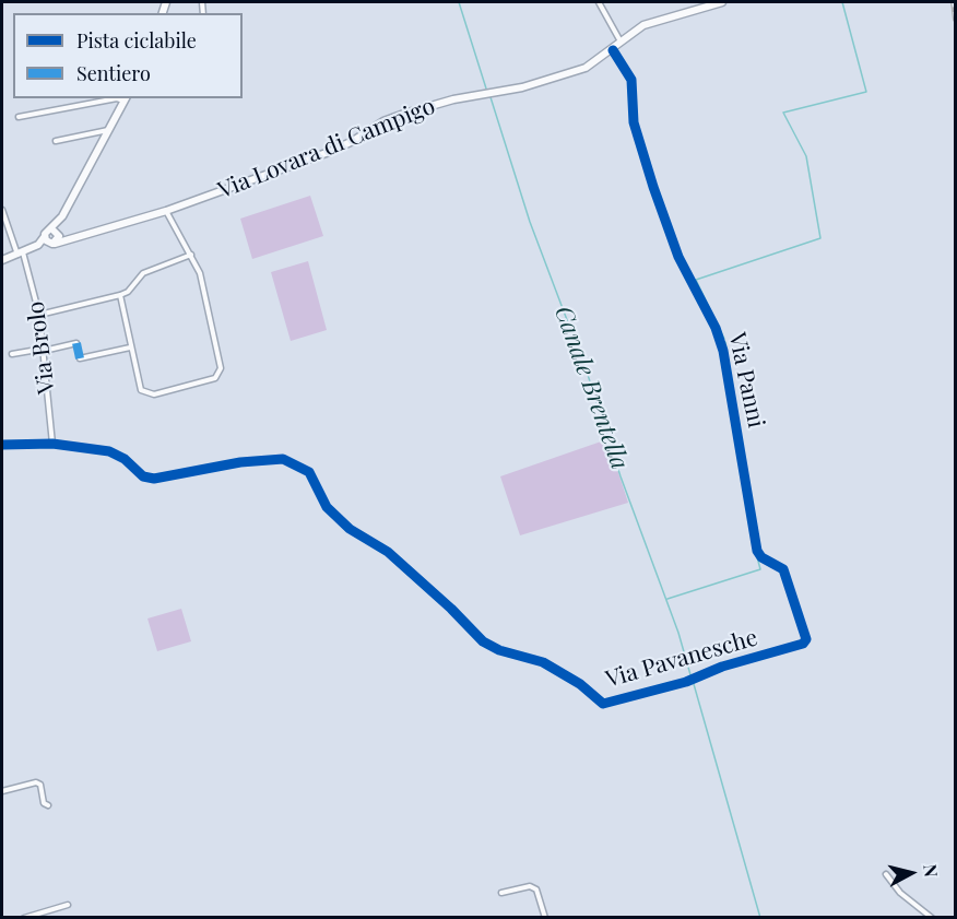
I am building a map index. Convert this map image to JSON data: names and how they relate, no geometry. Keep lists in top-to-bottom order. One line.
{"streets":{"street":["Via Lovara di Campigo","Via Brolo","Via Panni","Via Pavanesche"]},"crossings":[["Via Lovara di Campigo","Via Brolo"],["Via Lovara di Campigo","Via Panni"],["Via Brolo","Via Pavanesche"],["Via Panni","Via Pavanesche"]],"water":["Canale Brentella"],"legend":["Pista ciclabile","Sentiero"],"north":"right"}
